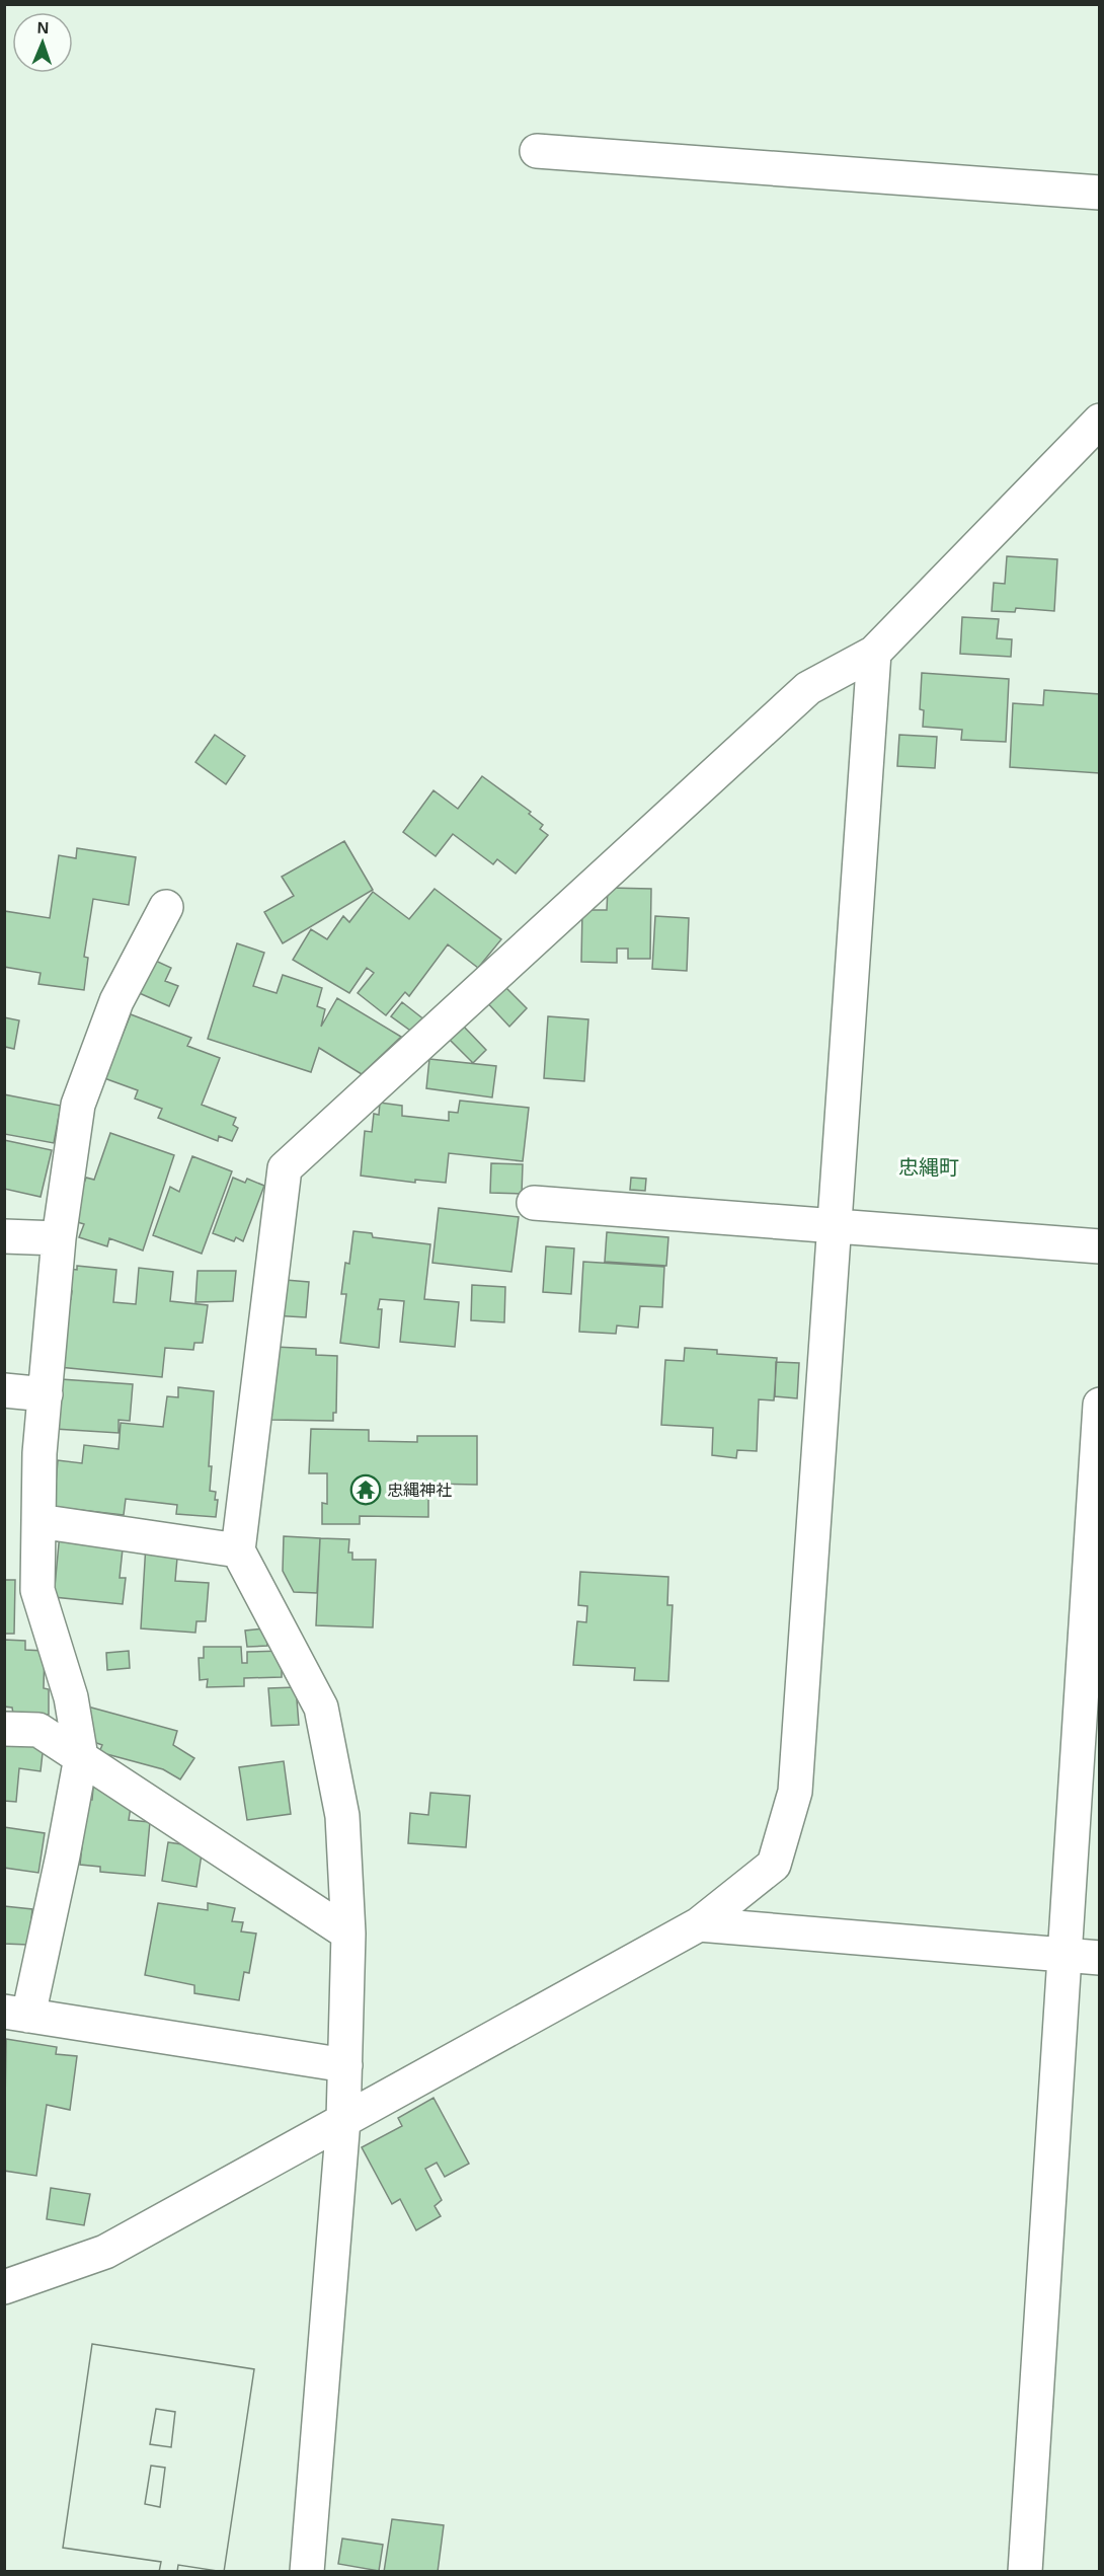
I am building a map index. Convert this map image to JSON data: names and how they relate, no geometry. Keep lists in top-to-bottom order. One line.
{"districts":["忠縄町"],"places":{"temple":["忠縄神社"]},"north":"top"}
